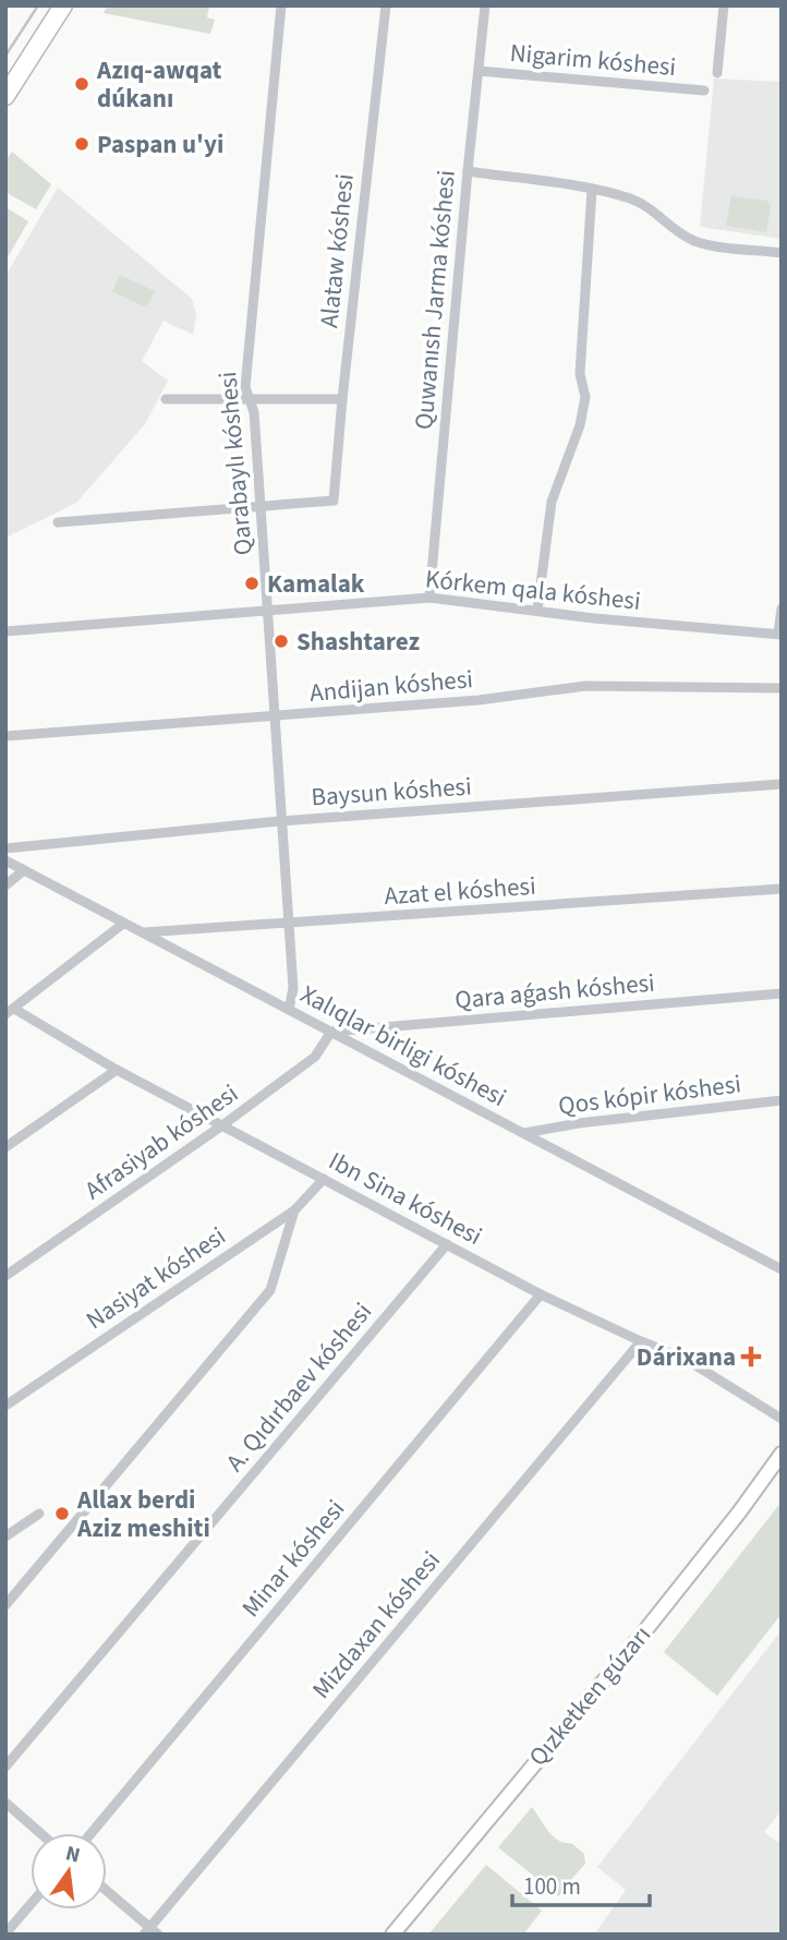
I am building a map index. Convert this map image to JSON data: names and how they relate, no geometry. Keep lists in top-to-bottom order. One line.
{"streets":{"street":["Nigarim kóshesi","Alataw kóshesi","Quwanısh Jarma kóshesi","Qarabaylı kóshesi","Kórkem qala kóshesi","Andijan kóshesi","Baysun kóshesi","Azat el kóshesi","Qara aǵash kóshesi","Xalıqlar birligi kóshesi","Qos kópir kóshesi","Afrasiyab kóshesi","Ibn Sina kóshesi","Nasiyat kóshesi","A. Qıdırbaev kóshesi","Minar kóshesi","Mizdaxan kóshesi","Qızketken gúzarı"]},"crossings":[["Nigarim kóshesi","Quwanısh Jarma kóshesi"],["Alataw kóshesi","Qarabaylı kóshesi"],["Quwanısh Jarma kóshesi","Kórkem qala kóshesi"],["Qarabaylı kóshesi","Kórkem qala kóshesi"],["Qarabaylı kóshesi","Andijan kóshesi"],["Qarabaylı kóshesi","Baysun kóshesi"],["Qarabaylı kóshesi","Azat el kóshesi"],["Qarabaylı kóshesi","Xalıqlar birligi kóshesi"],["Azat el kóshesi","Xalıqlar birligi kóshesi"],["Qara aǵash kóshesi","Xalıqlar birligi kóshesi"],["Qara aǵash kóshesi","Afrasiyab kóshesi"],["Xalıqlar birligi kóshesi","Qos kópir kóshesi"],["Xalıqlar birligi kóshesi","Afrasiyab kóshesi"],["Afrasiyab kóshesi","Ibn Sina kóshesi"],["Ibn Sina kóshesi","Nasiyat kóshesi"],["Ibn Sina kóshesi","A. Qıdırbaev kóshesi"],["Ibn Sina kóshesi","Minar kóshesi"],["Ibn Sina kóshesi","Mizdaxan kóshesi"]],"places":{"other":["Azıq-awqat dúkanı","Paspan u'yi","Kamalak","Shashtarez","Allax berdi Aziz meshiti"],"health":["Dárixana"]},"scale_bar":"100 m","north":"top"}
